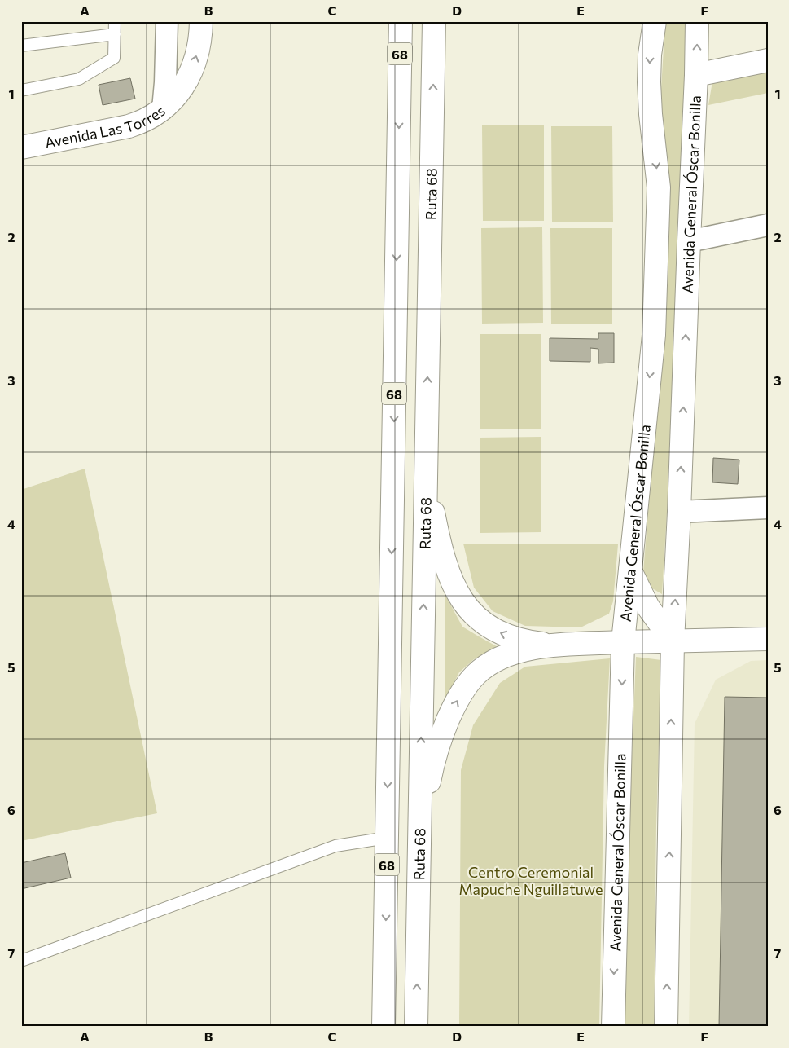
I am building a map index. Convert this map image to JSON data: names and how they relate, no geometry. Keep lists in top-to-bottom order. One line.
{"streets":{"main road":["68","Avenida Las Torres","Ruta 68","Avenida General Óscar Bonilla"]},"one_way":["Avenida Las Torres"],"parks":["Centro Ceremonial Mapuche Nguillatuwe"],"grid":{"columns":["A","B","C","D","E","F"],"rows":["1","2","3","4","5","6","7"]}}
